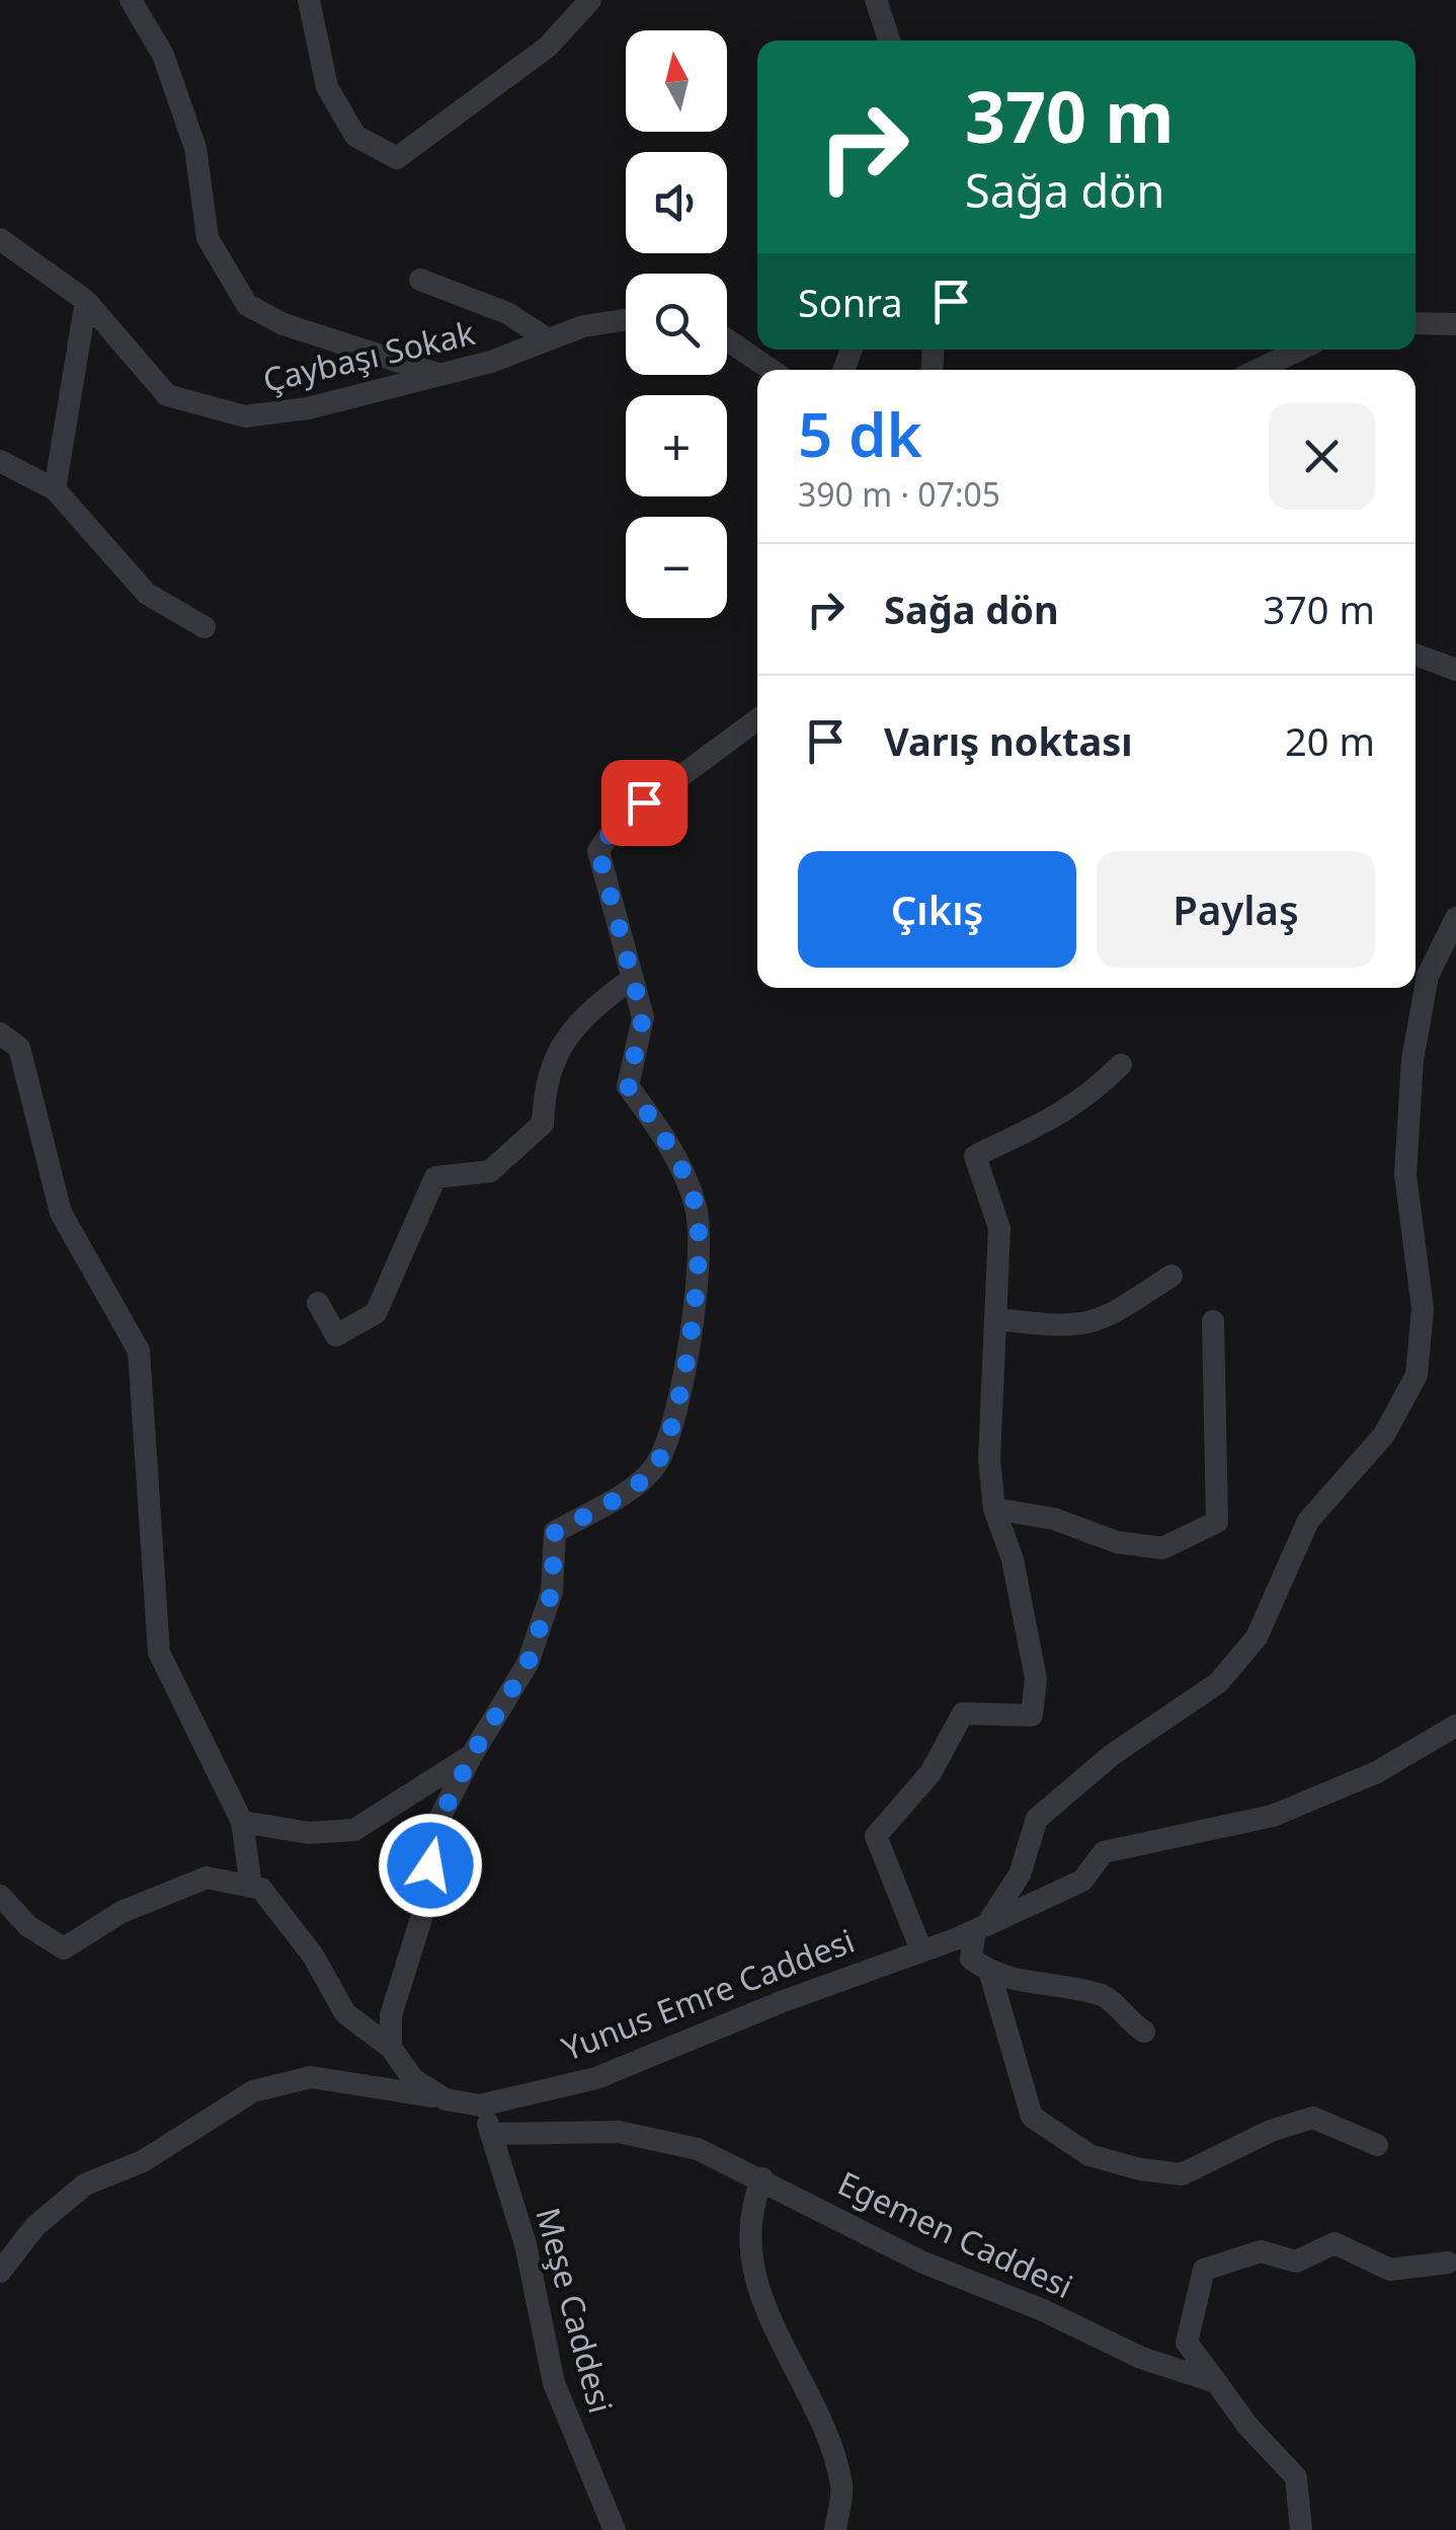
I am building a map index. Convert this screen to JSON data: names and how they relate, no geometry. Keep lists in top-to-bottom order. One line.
{"streets":{"street":["Çaybaşı Sokak","Yunus Emre Caddesi","Egemen Caddesi","Meşe Caddesi"]},"crossings":[["Yunus Emre Caddesi","Meşe Caddesi"],["Egemen Caddesi","Meşe Caddesi"]],"north":"top","page":{"map_buttons":["+","−"],"turn":["370 m","Sağa dön"],"then":"Sonra","heading":["5 dk","390 m · 07:05"],"list":[{"name":"Sağa dön","value":"370 m"},{"name":"Varış noktası","value":"20 m"}],"buttons":["Çıkış","Paylaş"]}}
